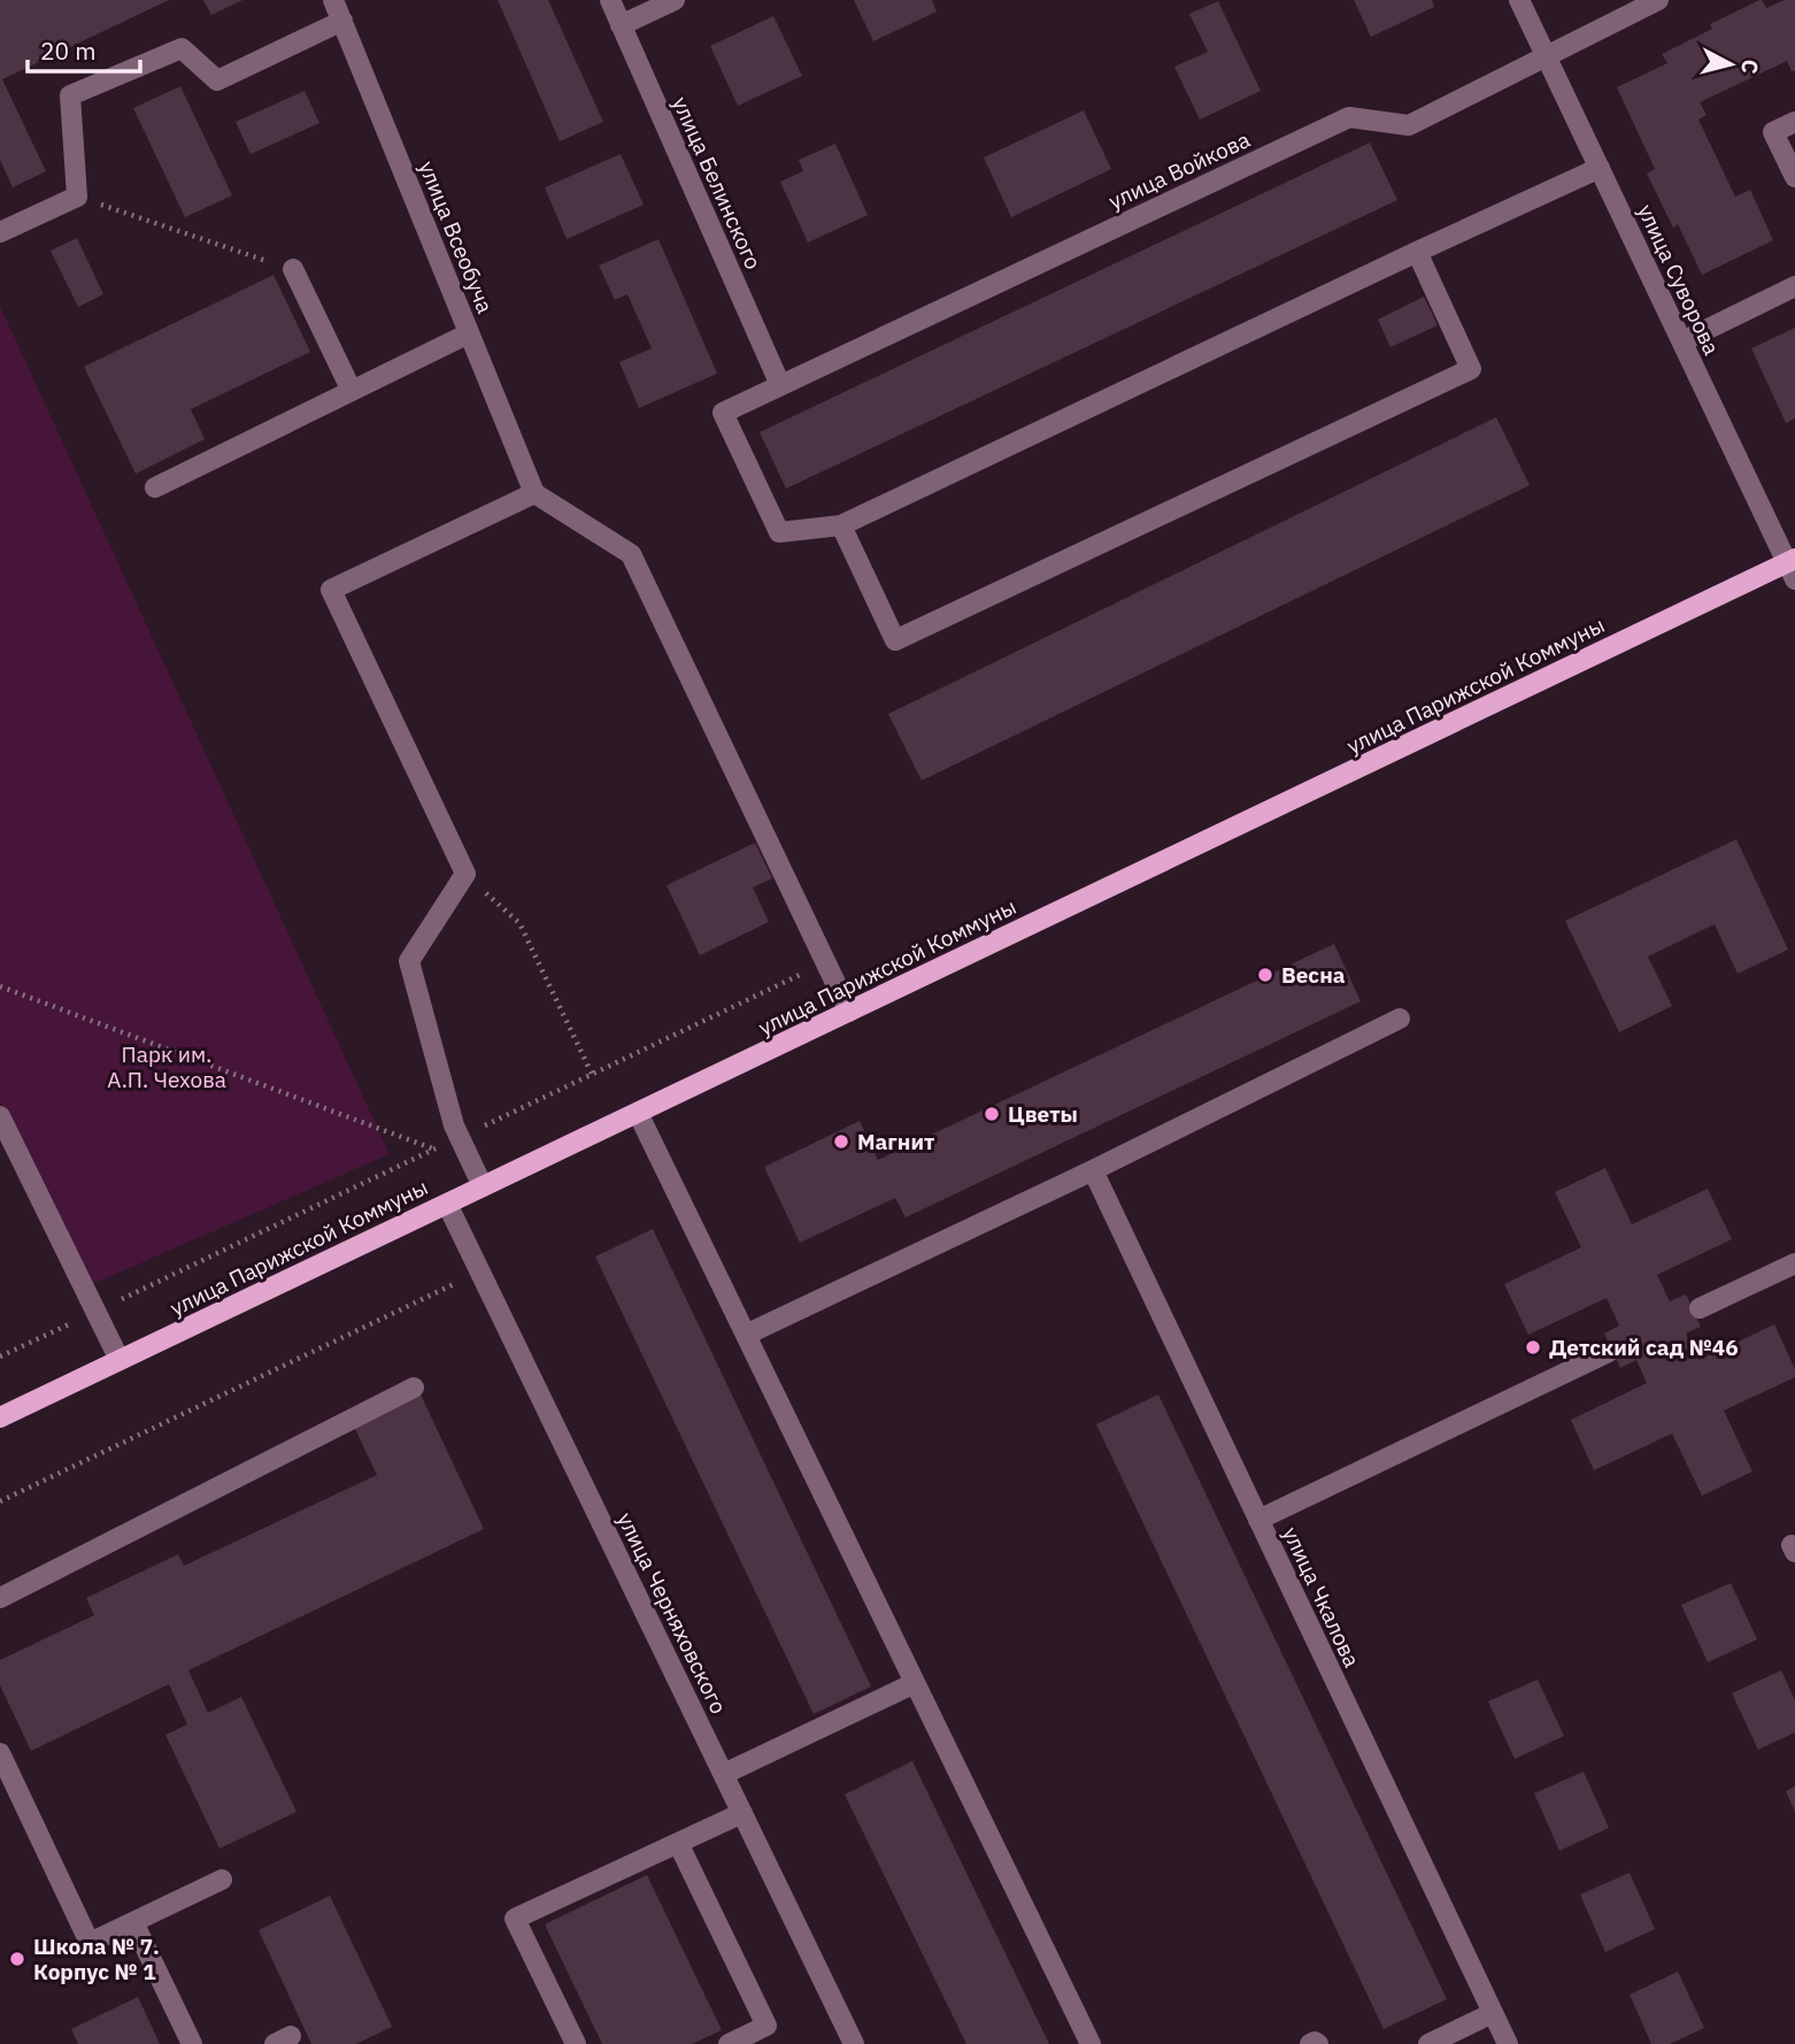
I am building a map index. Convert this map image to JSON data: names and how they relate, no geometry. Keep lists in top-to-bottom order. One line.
{"streets":{"main road":["улица Парижской Коммуны"],"street":["улица Войкова","улица Белинского","улица Всеобуча","улица Суворова","улица Чкалова","улица Черняховского"]},"crossings":[["улица Войкова","улица Белинского"],["улица Войкова","улица Суворова"],["улица Суворова","улица Парижской Коммуны"],["улица Парижской Коммуны","улица Черняховского"]],"parks":["Парк им. А.П. Чехова"],"places":["Весна","Цветы","Магнит","Детский сад №46","Школа № 7. Корпус № 1"],"scale_bar":"20 m","north":"right"}
